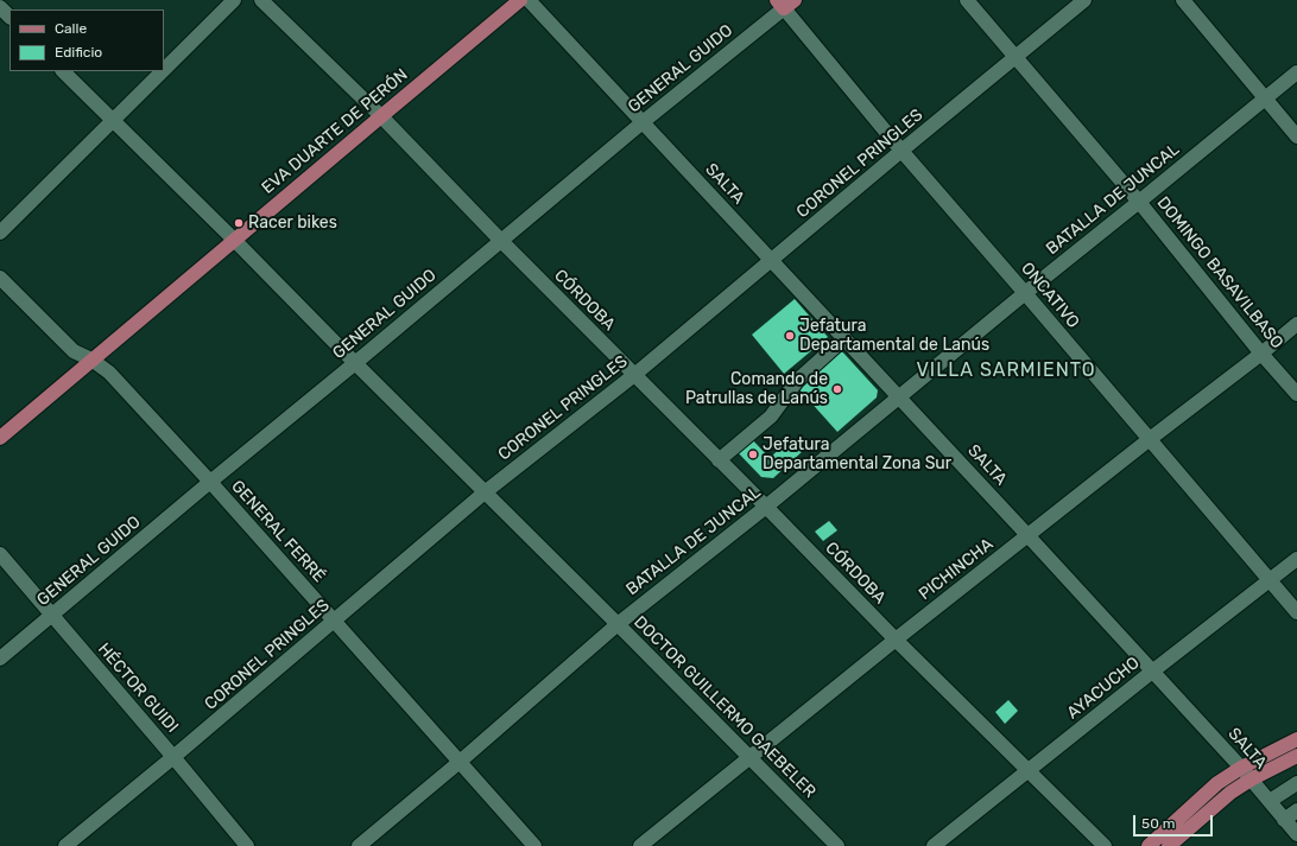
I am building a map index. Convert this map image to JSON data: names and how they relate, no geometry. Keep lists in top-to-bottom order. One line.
{"streets":{"main road":["EVA DUARTE DE PERÓN"],"street":["GENERAL GUIDO","CORONEL PRINGLES","SALTA","BATALLA DE JUNCAL","DOMINGO BASAVILBASO","ONCATIVO","CÓRDOBA","GENERAL FERRÉ","PICHINCHA","HÉCTOR GUIDI","AYACUCHO","DOCTOR GUILLERMO GAEBELER"]},"crossings":[["GENERAL GUIDO","SALTA"],["GENERAL GUIDO","ONCATIVO"],["GENERAL GUIDO","CÓRDOBA"],["GENERAL GUIDO","GENERAL FERRÉ"],["GENERAL GUIDO","HÉCTOR GUIDI"],["GENERAL GUIDO","DOCTOR GUILLERMO GAEBELER"],["EVA DUARTE DE PERÓN","CÓRDOBA"],["EVA DUARTE DE PERÓN","GENERAL FERRÉ"],["EVA DUARTE DE PERÓN","DOCTOR GUILLERMO GAEBELER"],["CORONEL PRINGLES","SALTA"],["CORONEL PRINGLES","DOMINGO BASAVILBASO"],["CORONEL PRINGLES","ONCATIVO"],["CORONEL PRINGLES","CÓRDOBA"],["CORONEL PRINGLES","GENERAL FERRÉ"],["CORONEL PRINGLES","HÉCTOR GUIDI"],["CORONEL PRINGLES","DOCTOR GUILLERMO GAEBELER"],["SALTA","BATALLA DE JUNCAL"],["SALTA","PICHINCHA"],["SALTA","AYACUCHO"],["BATALLA DE JUNCAL","DOMINGO BASAVILBASO"],["BATALLA DE JUNCAL","ONCATIVO"],["BATALLA DE JUNCAL","CÓRDOBA"],["BATALLA DE JUNCAL","GENERAL FERRÉ"],["BATALLA DE JUNCAL","DOCTOR GUILLERMO GAEBELER"],["DOMINGO BASAVILBASO","PICHINCHA"],["ONCATIVO","PICHINCHA"],["ONCATIVO","AYACUCHO"],["CÓRDOBA","PICHINCHA"],["CÓRDOBA","AYACUCHO"],["PICHINCHA","DOCTOR GUILLERMO GAEBELER"]],"districts":["VILLA SARMIENTO"],"places":["Racer bikes","Jefatura Departamental de Lanús","Comando de Patrullas de Lanús","Jefatura Departamental Zona Sur"],"legend":["Calle","Edificio"],"scale_bar":"50 m"}
